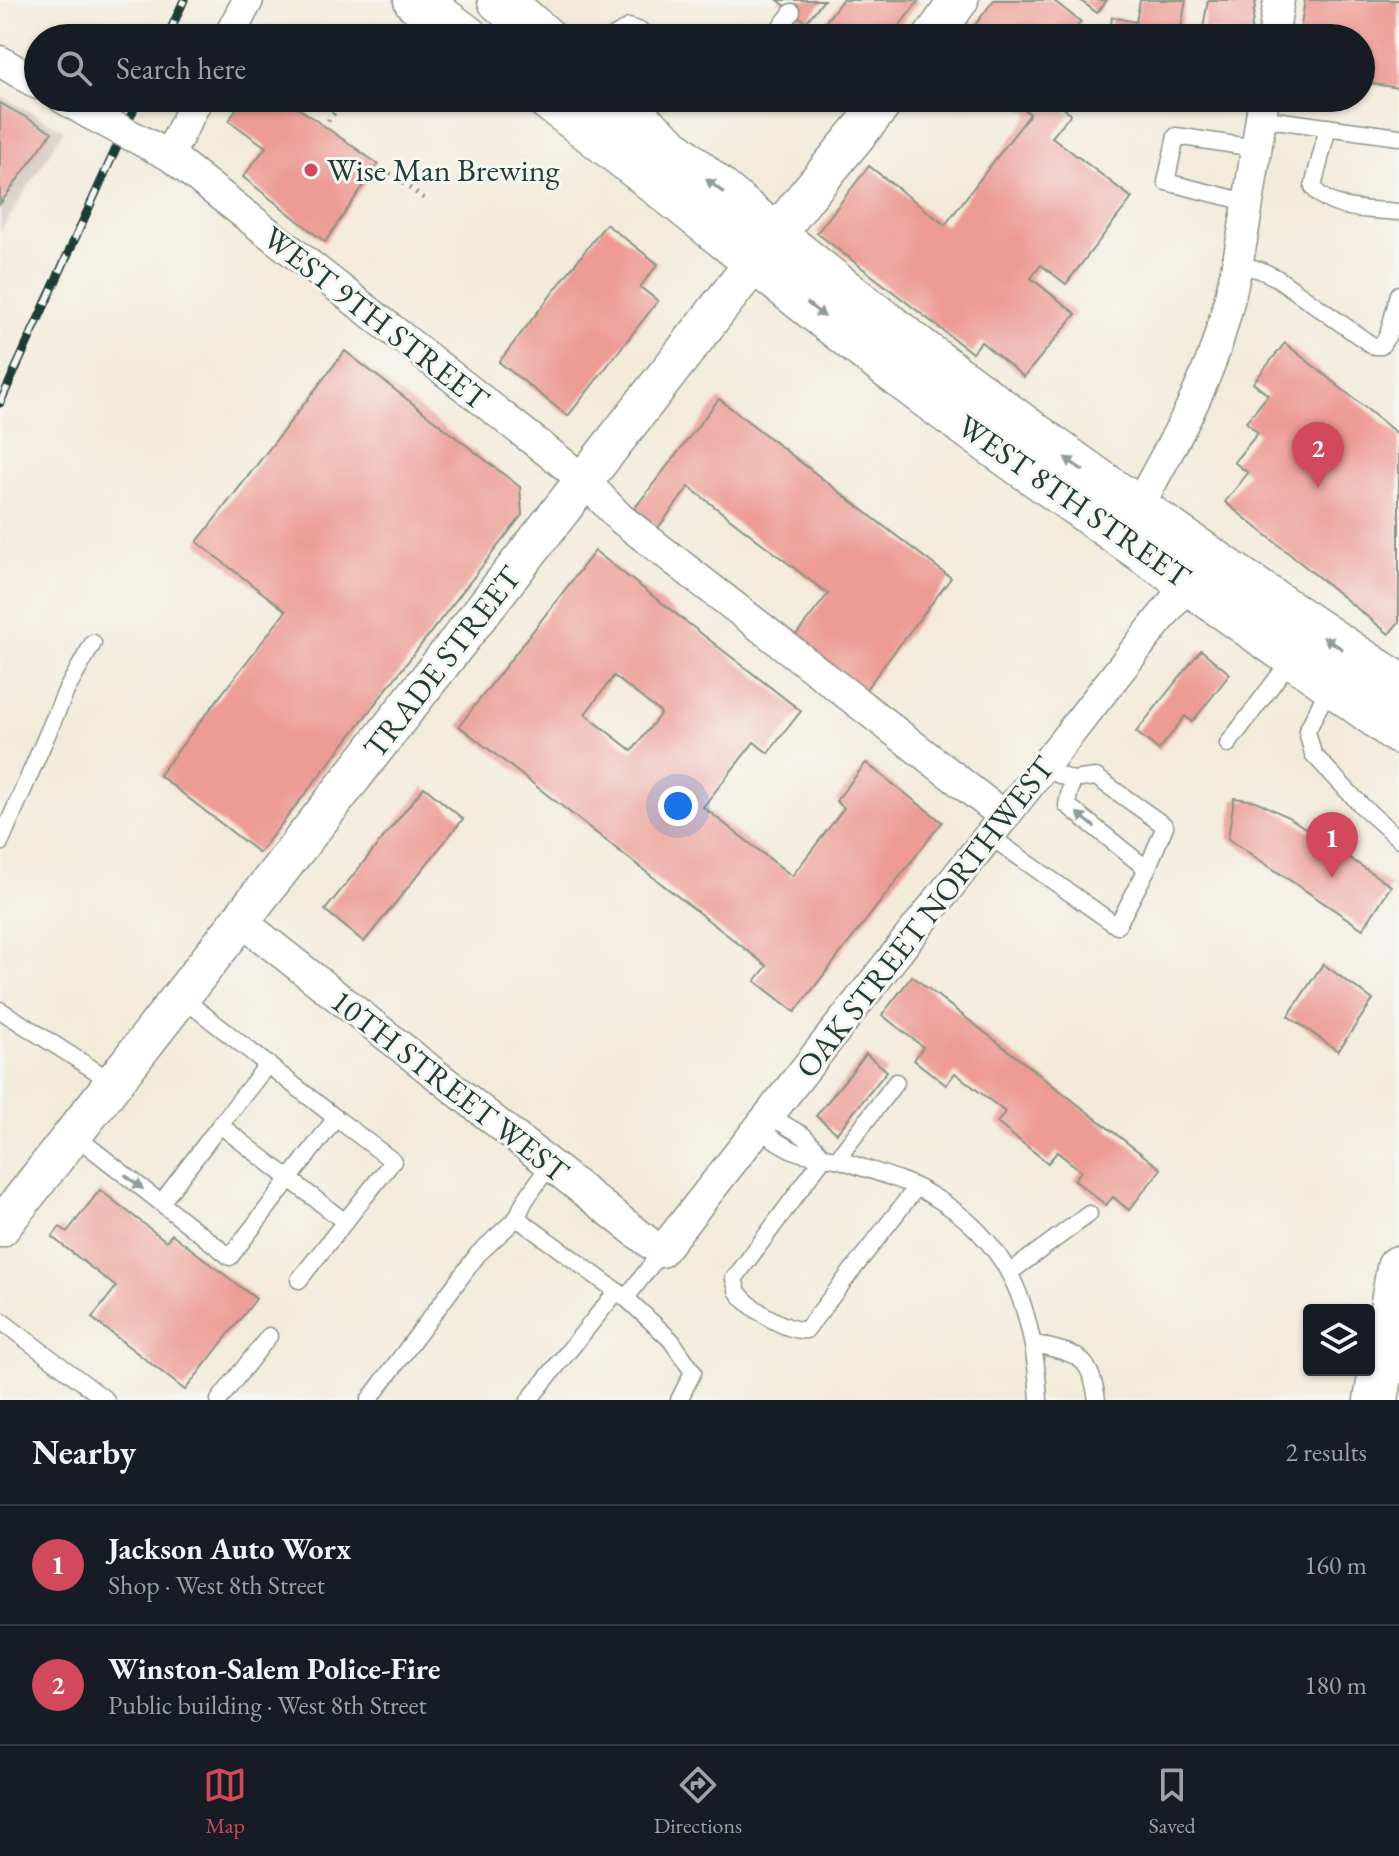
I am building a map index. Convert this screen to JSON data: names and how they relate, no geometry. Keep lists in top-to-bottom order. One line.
{"streets":{"main road":["WEST 8TH STREET"],"street":["WEST 9TH STREET","TRADE STREET","OAK STREET NORTHWEST","10TH STREET WEST"]},"crossings":[["WEST 9TH STREET","TRADE STREET"],["WEST 9TH STREET","OAK STREET NORTHWEST"],["WEST 8TH STREET","TRADE STREET"],["WEST 8TH STREET","OAK STREET NORTHWEST"],["TRADE STREET","10TH STREET WEST"],["OAK STREET NORTHWEST","10TH STREET WEST"]],"places":["Wise Man Brewing"],"page":{"search":"Search here","pins":["2","1"],"heading":["Nearby","2 results"],"list":[{"mark":"1","name":"Jackson Auto Worx","note":"Shop · West 8th Street","value":"160 m"},{"mark":"2","name":"Winston-Salem Police-Fire","note":"Public building · West 8th Street","value":"180 m"}],"nav":["Map","Directions","Saved"]}}
